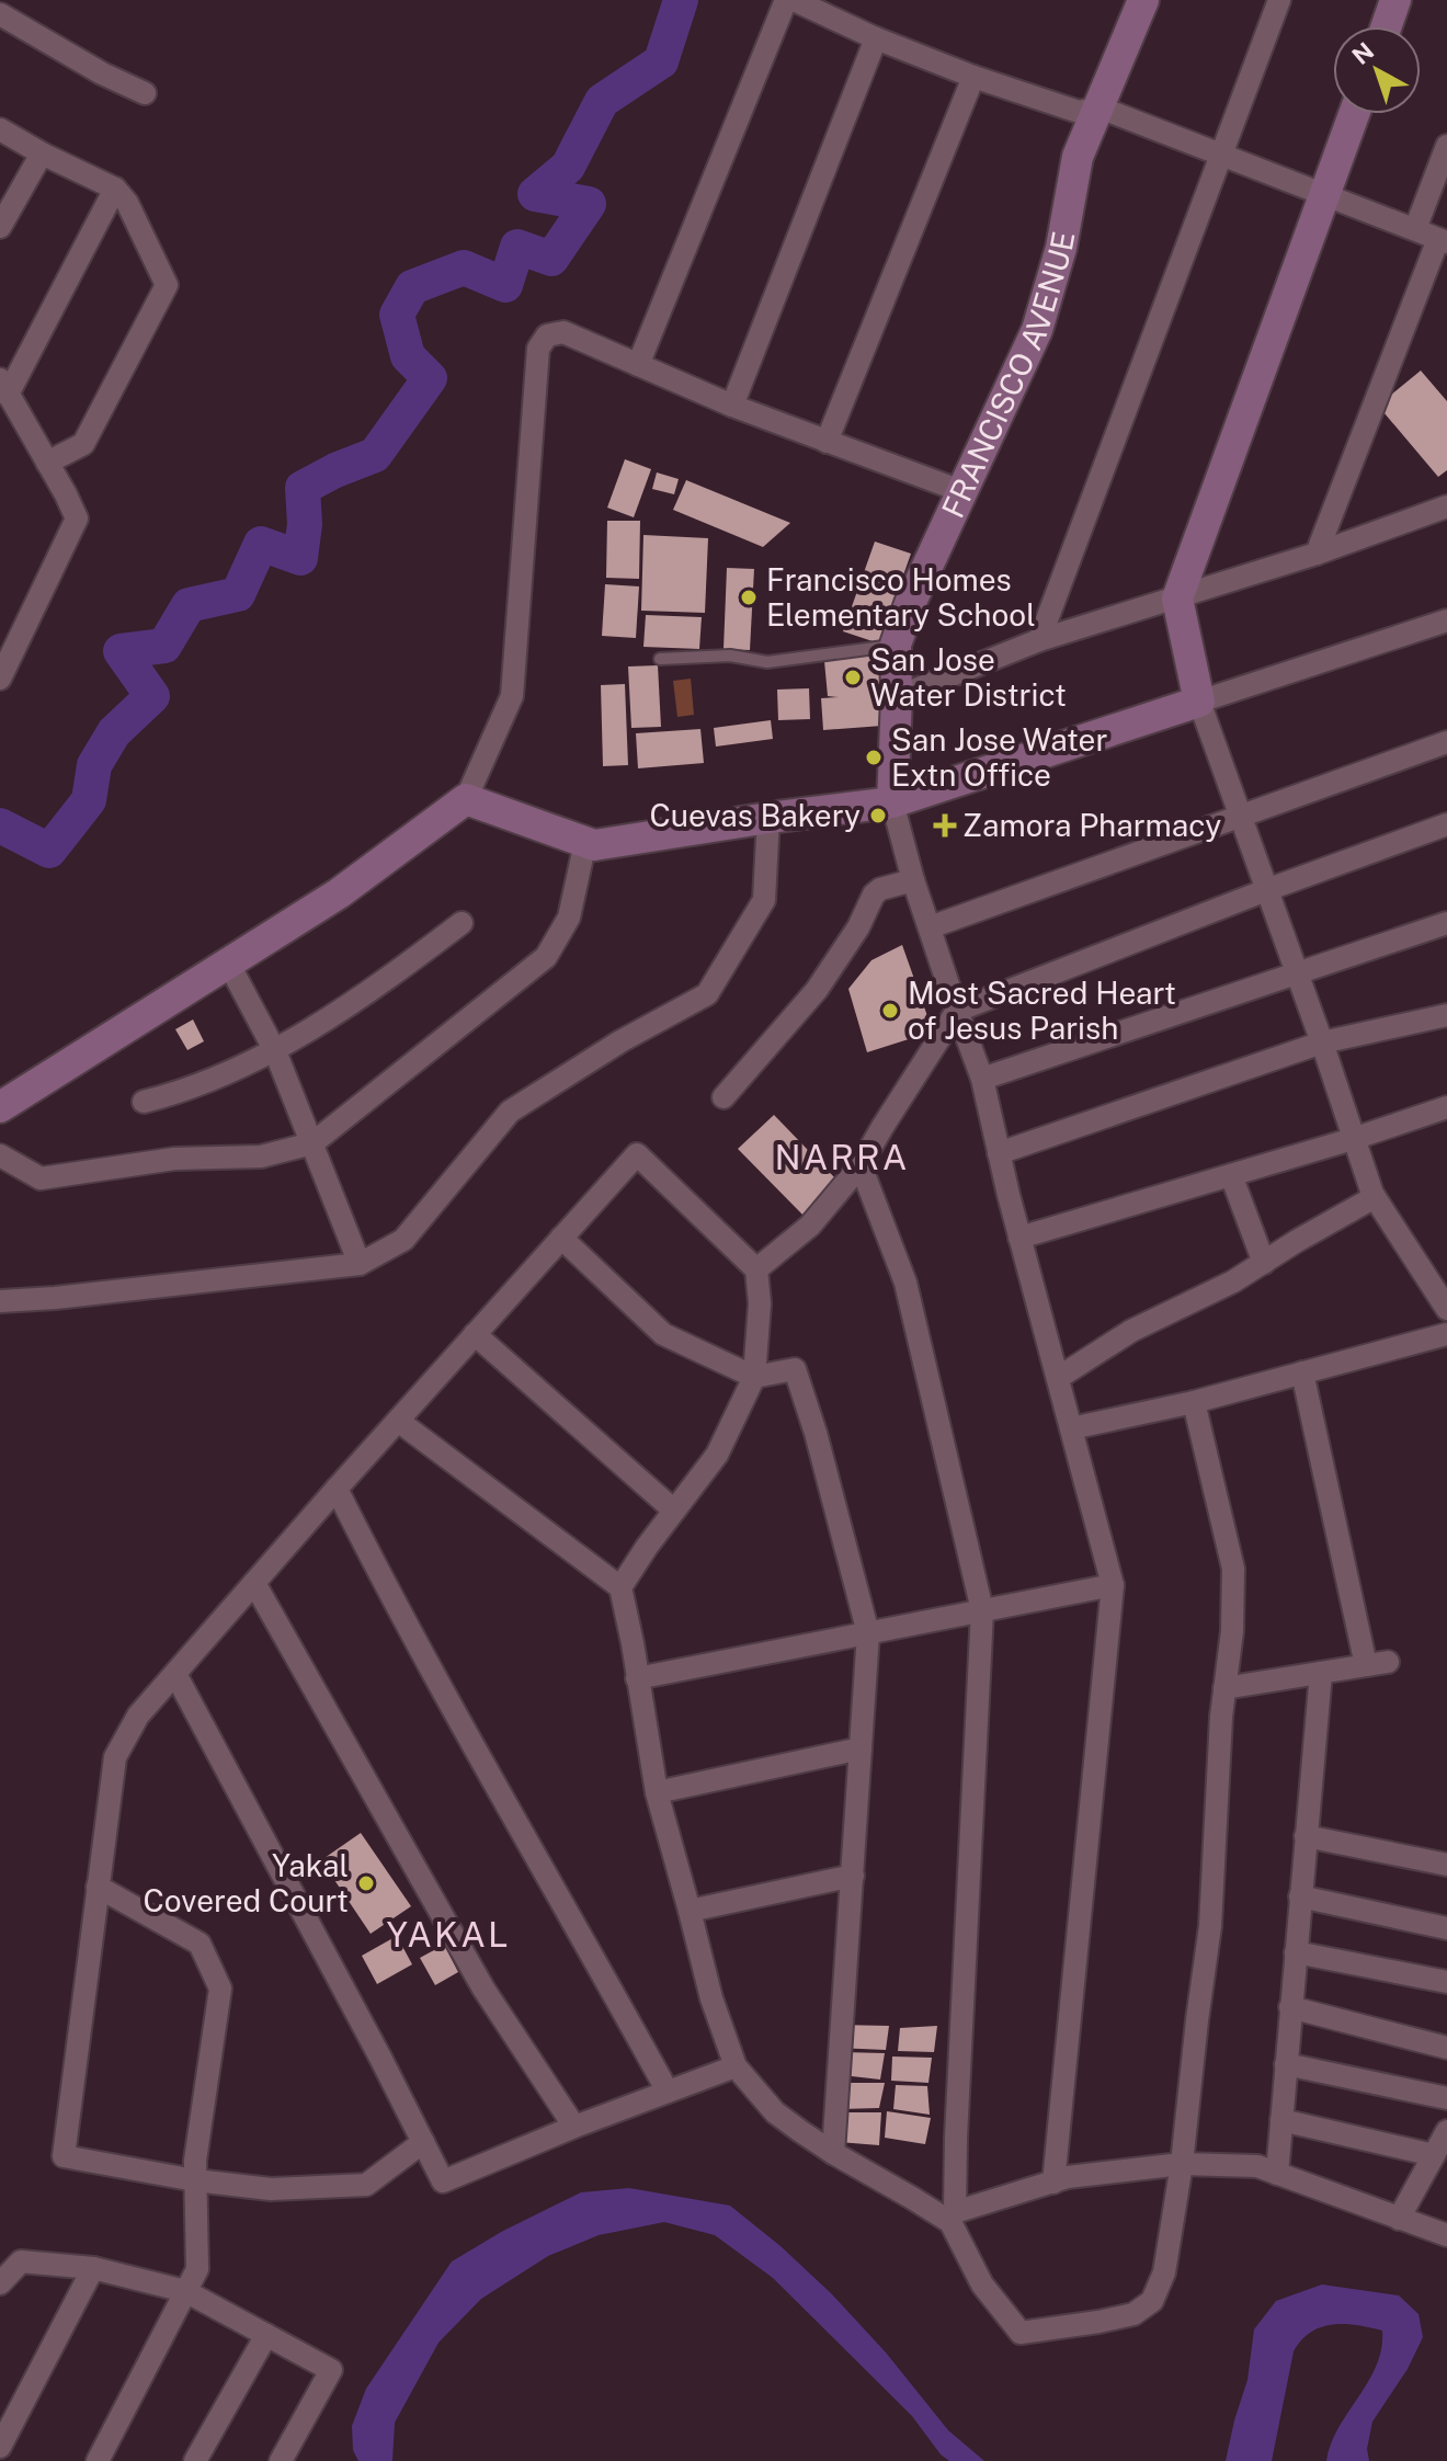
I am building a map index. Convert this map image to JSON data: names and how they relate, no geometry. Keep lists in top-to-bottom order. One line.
{"streets":{"street":["FRANCISCO AVENUE"]},"districts":["NARRA","YAKAL"],"places":{"other":["Francisco Homes Elementary School","San Jose Water District","San Jose Water Extn Office","Cuevas Bakery","Most Sacred Heart of Jesus Parish","Yakal Covered Court"],"health":["Zamora Pharmacy"]},"north":"top left"}
